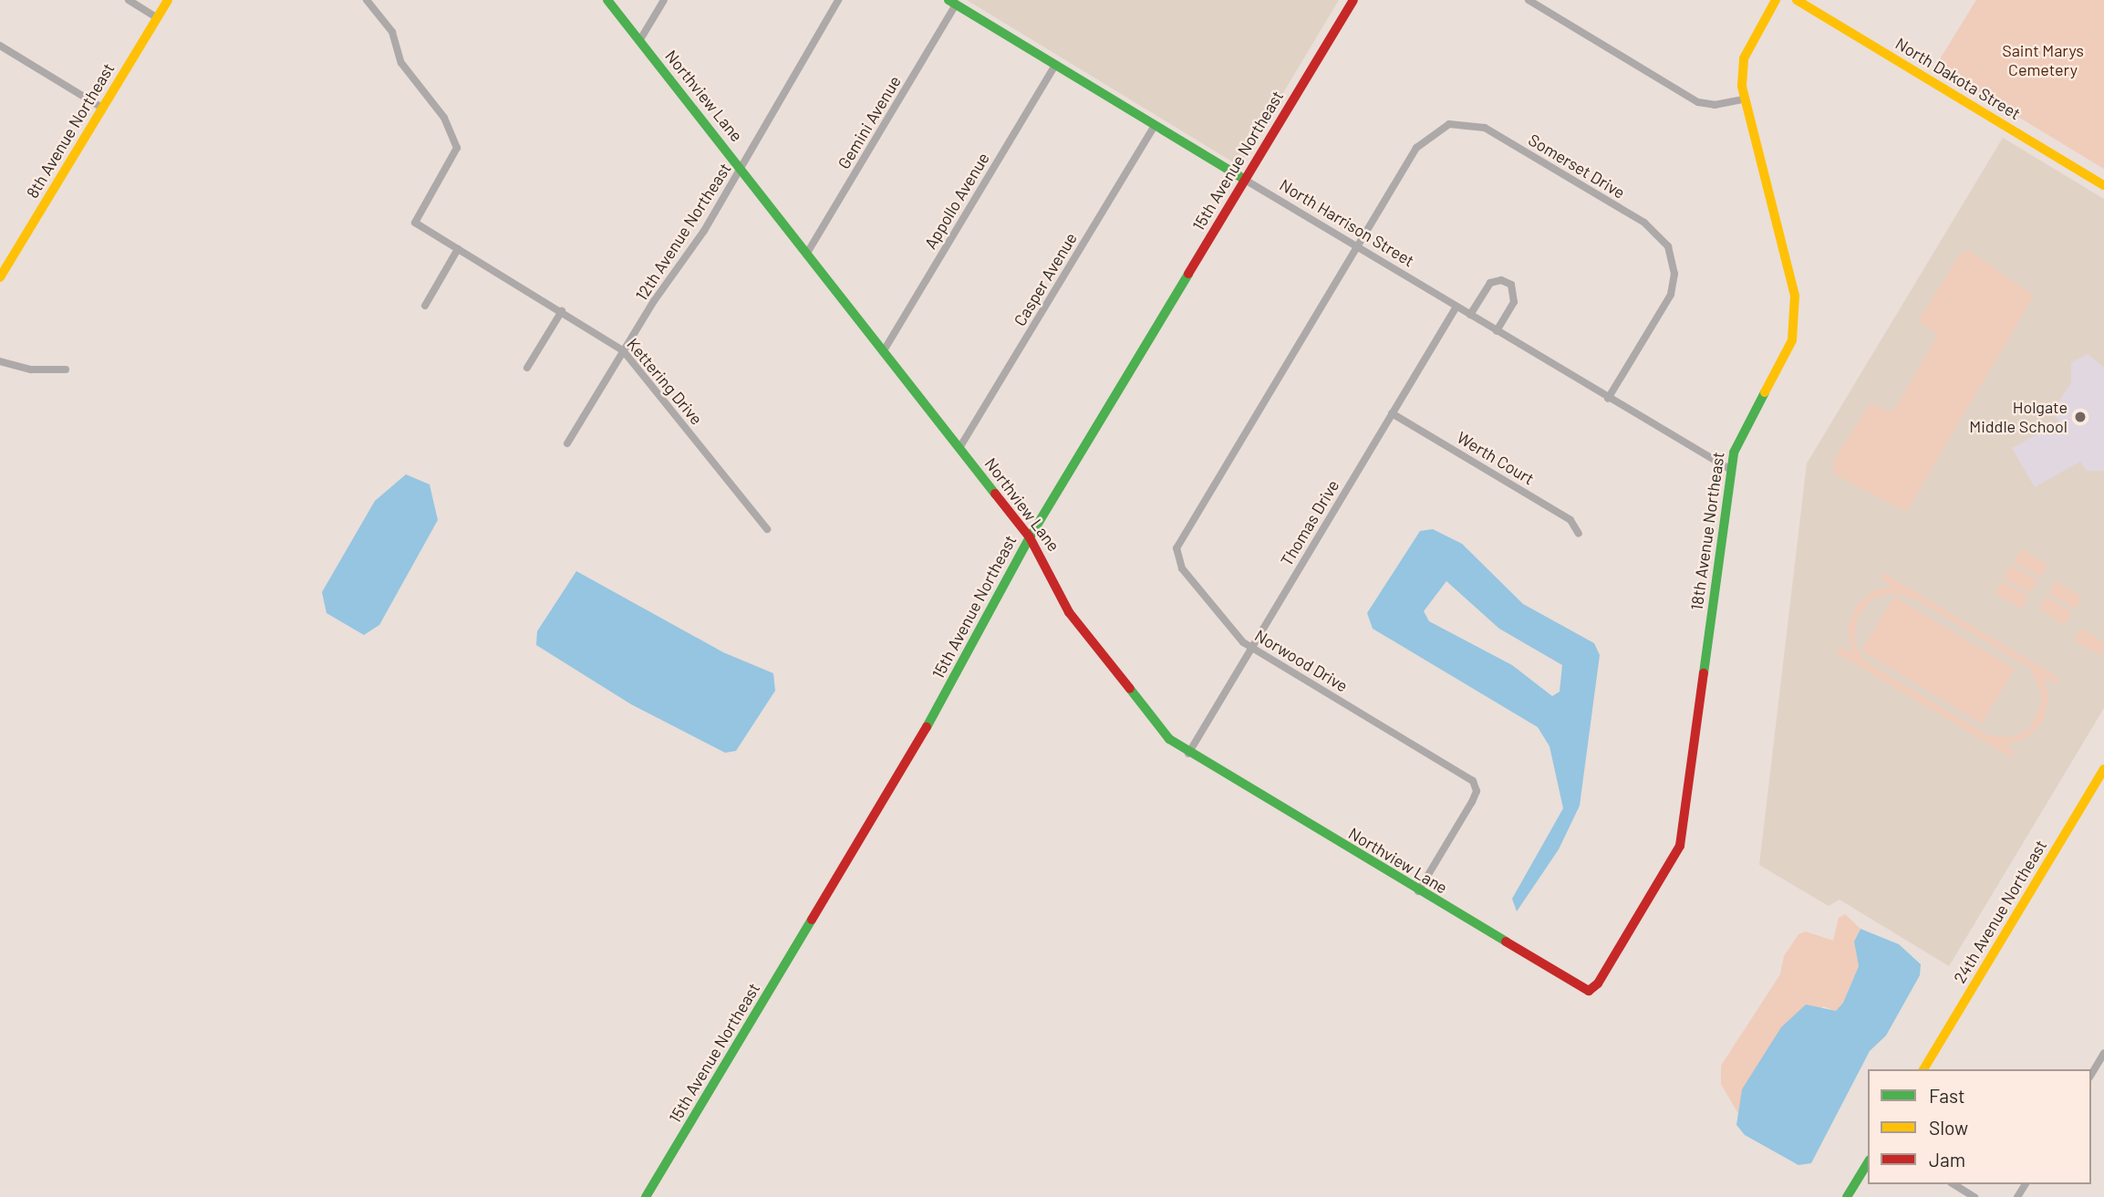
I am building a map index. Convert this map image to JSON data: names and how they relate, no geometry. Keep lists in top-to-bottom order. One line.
{"streets":{"street":["North Dakota Street","Northview Lane","Gemini Avenue","8th Avenue Northeast","15th Avenue Northeast","Somerset Drive","Appollo Avenue","North Harrison Street","12th Avenue Northeast","Casper Avenue","Kettering Drive","Werth Court","Thomas Drive","18th Avenue Northeast","Norwood Drive","24th Avenue Northeast"]},"crossings":[["Northview Lane","Gemini Avenue"],["Northview Lane","15th Avenue Northeast"],["Northview Lane","Appollo Avenue"],["Northview Lane","12th Avenue Northeast"],["Northview Lane","Casper Avenue"],["Northview Lane","Thomas Drive"],["Northview Lane","18th Avenue Northeast"],["Northview Lane","Norwood Drive"],["Gemini Avenue","North Harrison Street"],["15th Avenue Northeast","North Harrison Street"],["Somerset Drive","North Harrison Street"],["Somerset Drive","Norwood Drive"],["Appollo Avenue","North Harrison Street"],["North Harrison Street","Casper Avenue"],["North Harrison Street","Thomas Drive"],["North Harrison Street","18th Avenue Northeast"],["North Harrison Street","Norwood Drive"],["12th Avenue Northeast","Kettering Drive"],["Werth Court","Thomas Drive"],["Thomas Drive","Norwood Drive"]],"parks":["Saint Marys Cemetery"],"places":["Holgate Middle School"],"legend":["Fast","Slow","Jam"]}
